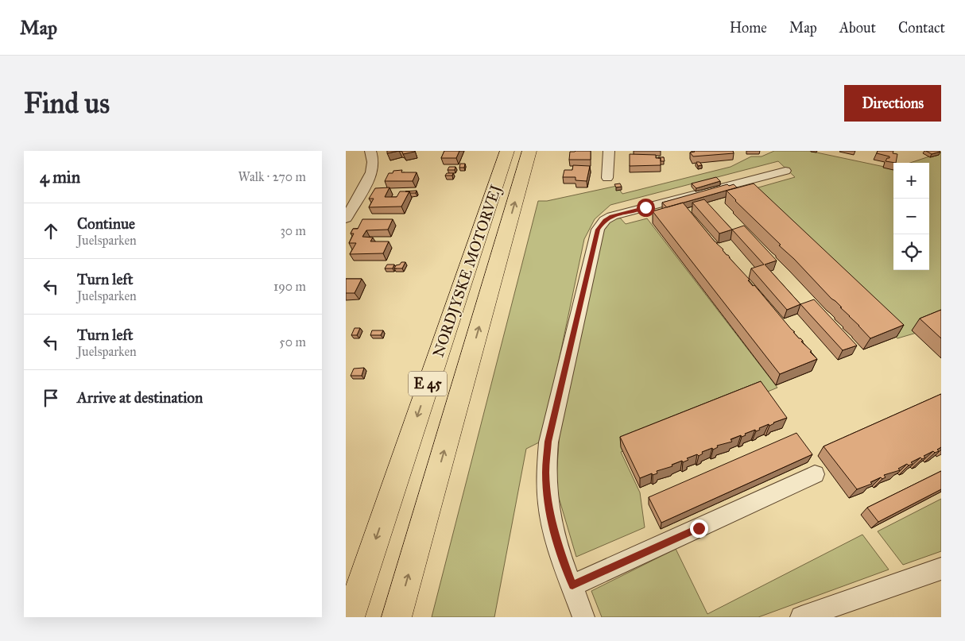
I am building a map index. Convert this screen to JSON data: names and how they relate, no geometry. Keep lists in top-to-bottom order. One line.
{"streets":{"highway":["NORDJYSKE MOTORVEJ","E 45"]},"page":{"header":"Map","nav":["Home","Map","About","Contact"],"buttons":"Directions","title":"Find us","heading":["4 min","Walk · 270 m"],"map_buttons":["+","−"],"list":[["Continue","Juelsparken","30 m"],["Turn left","Juelsparken","190 m"],["Turn left","Juelsparken","50 m"],"Arrive at destination"]}}
